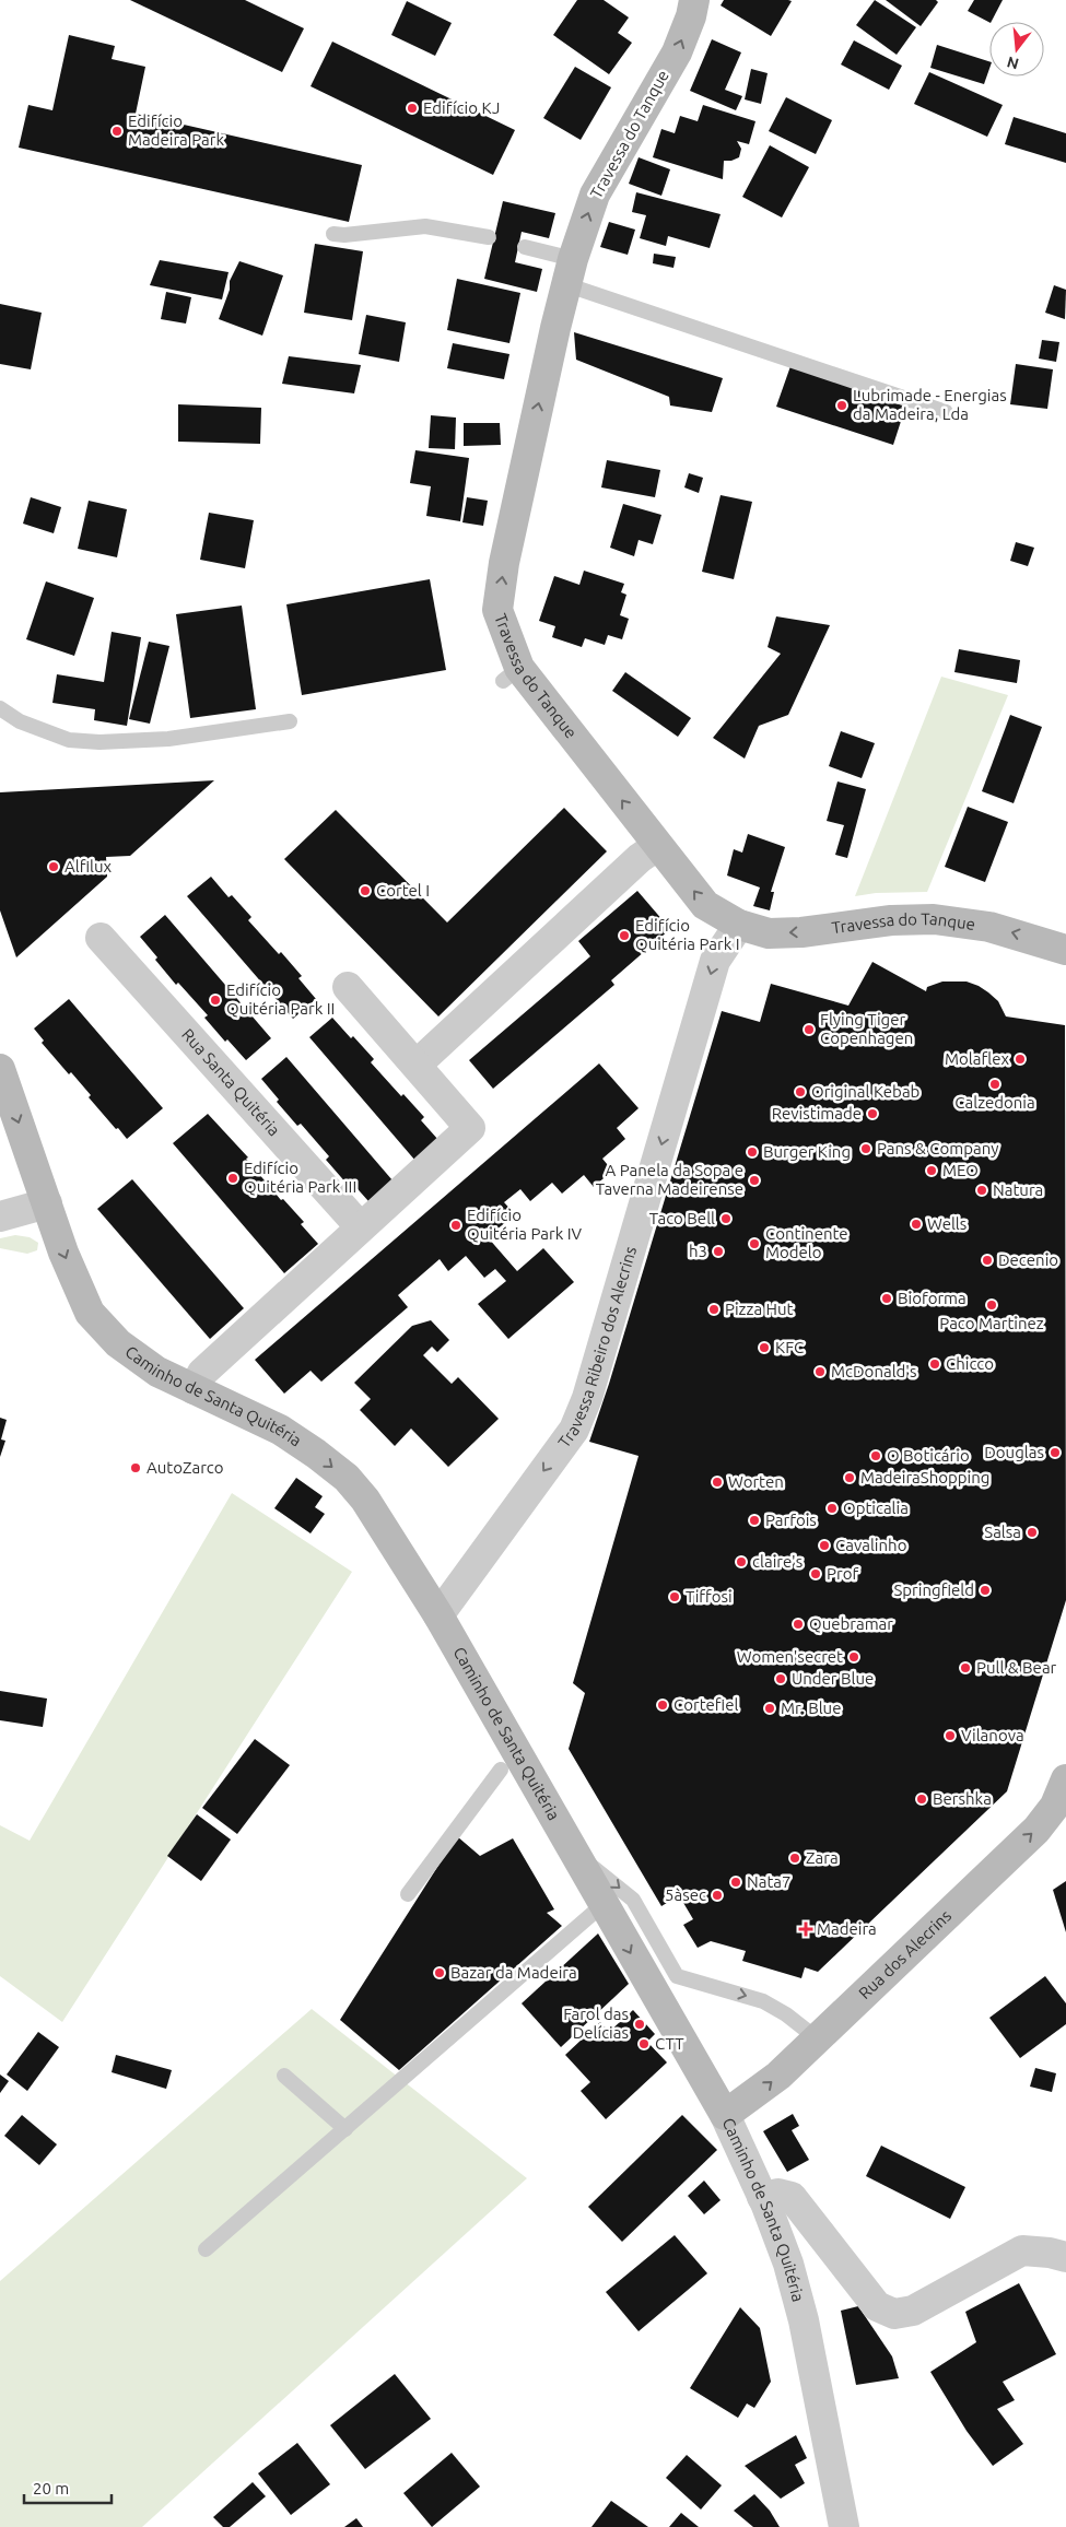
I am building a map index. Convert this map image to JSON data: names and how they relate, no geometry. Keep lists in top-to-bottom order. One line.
{"streets":{"street":["Travessa do Tanque","Rua Santa Quitéria","Travessa Ribeiro dos Alecrins","Caminho de Santa Quitéria","Rua dos Alecrins"]},"crossings":[["Travessa do Tanque","Travessa Ribeiro dos Alecrins"],["Travessa Ribeiro dos Alecrins","Caminho de Santa Quitéria"],["Caminho de Santa Quitéria","Rua dos Alecrins"]],"one_way":["Caminho de Santa Quitéria","Rua dos Alecrins"],"places":{"other":["Edifício KJ","Edifício Madeira Park","Lubrimade - Energias da Madeira, Lda","Alfilux","Cortel I","Edifício Quitéria Park I","Edifício Quitéria Park II","Flying Tiger Copenhagen","Molaflex","Calzedonia","Original Kebab","Revistimade","Pans & Company","Burger King","MEO","Edifício Quitéria Park III","A Panela da Sopa e Taverna Madeirense","Natura","Taco Bell","Wells","Edifício Quitéria Park IV","Continente Modelo","h3","Decenio","Bioforma","Paco Martinez","Pizza Hut","KFC","Chicco","McDonald's","Douglas","O Boticário","AutoZarco","MadeiraShopping","Worten","Opticalia","Parfois","Salsa","Cavalinho","claire's","Prof","Springfield","Tiffosi","Quebramar","Women'secret","Pull & Bear","Under Blue","Cortefiel","Mr. Blue","Vilanova","Bershka","Zara","Nata7","5àsec","Bazar da Madeira","Farol das Delícias","CTT"],"health":["Madeira"]},"scale_bar":"20 m","north":"bottom"}
